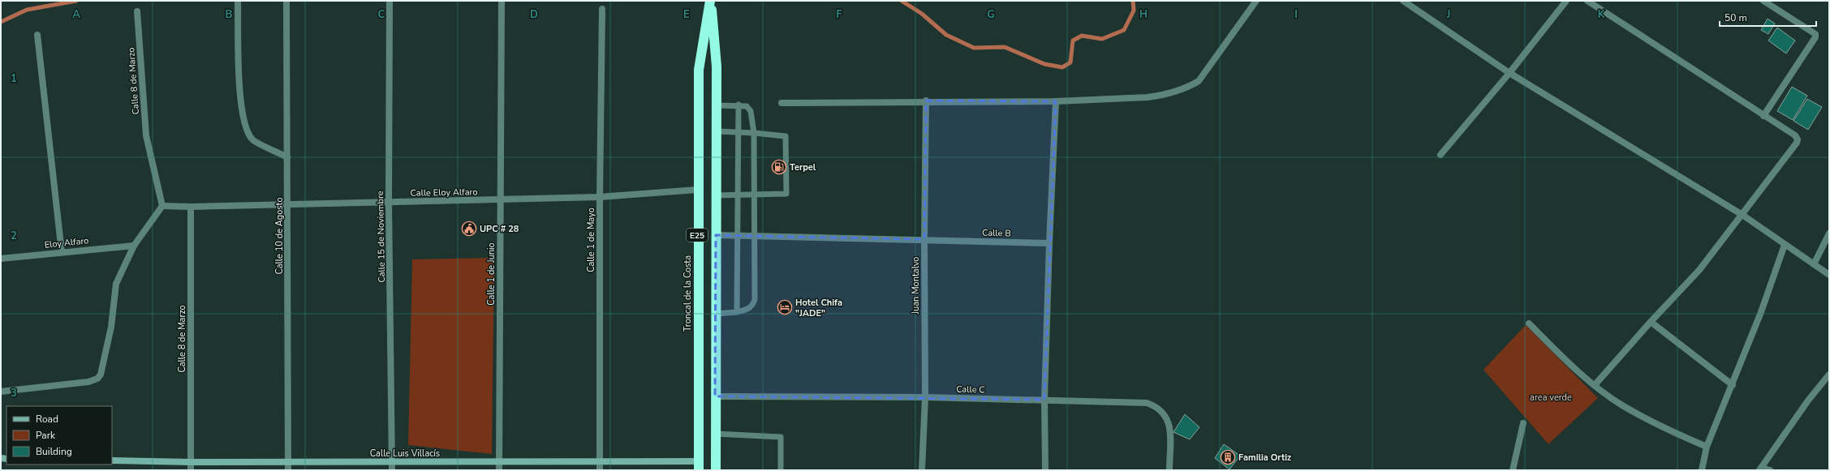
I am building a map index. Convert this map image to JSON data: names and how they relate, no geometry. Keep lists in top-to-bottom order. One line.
{"streets":{"highway":["E25","Troncal de la Costa"],"street":["Calle 8 de Marzo","Calle Eloy Alfaro","Calle B","Calle 10 de Agosto","Calle 15 de Noviembre","Calle 1 de Mayo","Eloy Alfaro","Calle 1 de Junio","Juan Montalvo","Calle C","Calle Luis Villacís"]},"crossings":[["Calle 8 de Marzo","Calle Eloy Alfaro"],["Calle 8 de Marzo","Calle Luis Villacís"],["Calle Eloy Alfaro","Calle 10 de Agosto"],["Calle Eloy Alfaro","Calle 15 de Noviembre"],["Calle Eloy Alfaro","Calle 1 de Mayo"],["Calle Eloy Alfaro","Calle 1 de Junio"],["Calle Eloy Alfaro","Troncal de la Costa"],["Calle B","Juan Montalvo"],["Calle B","Troncal de la Costa"],["Calle 10 de Agosto","Calle Luis Villacís"],["Calle 15 de Noviembre","Calle Luis Villacís"],["Calle 1 de Mayo","Calle Luis Villacís"],["Calle 1 de Junio","Calle Luis Villacís"],["Juan Montalvo","Calle C"],["Troncal de la Costa","Calle C"],["Troncal de la Costa","Calle Luis Villacís"]],"parks":["area verde"],"places":{"fuel station":["Terpel"],"public building":["UPC # 28"],"hotel":["Hotel Chifa \"JADE\""],"building":["Familia Ortiz"]},"legend":["Road","Park","Building"],"scale_bar":"50 m","grid":{"columns":["A","B","C","D","E","F","G","H","I","J","K"],"rows":["1","2","3"]}}
